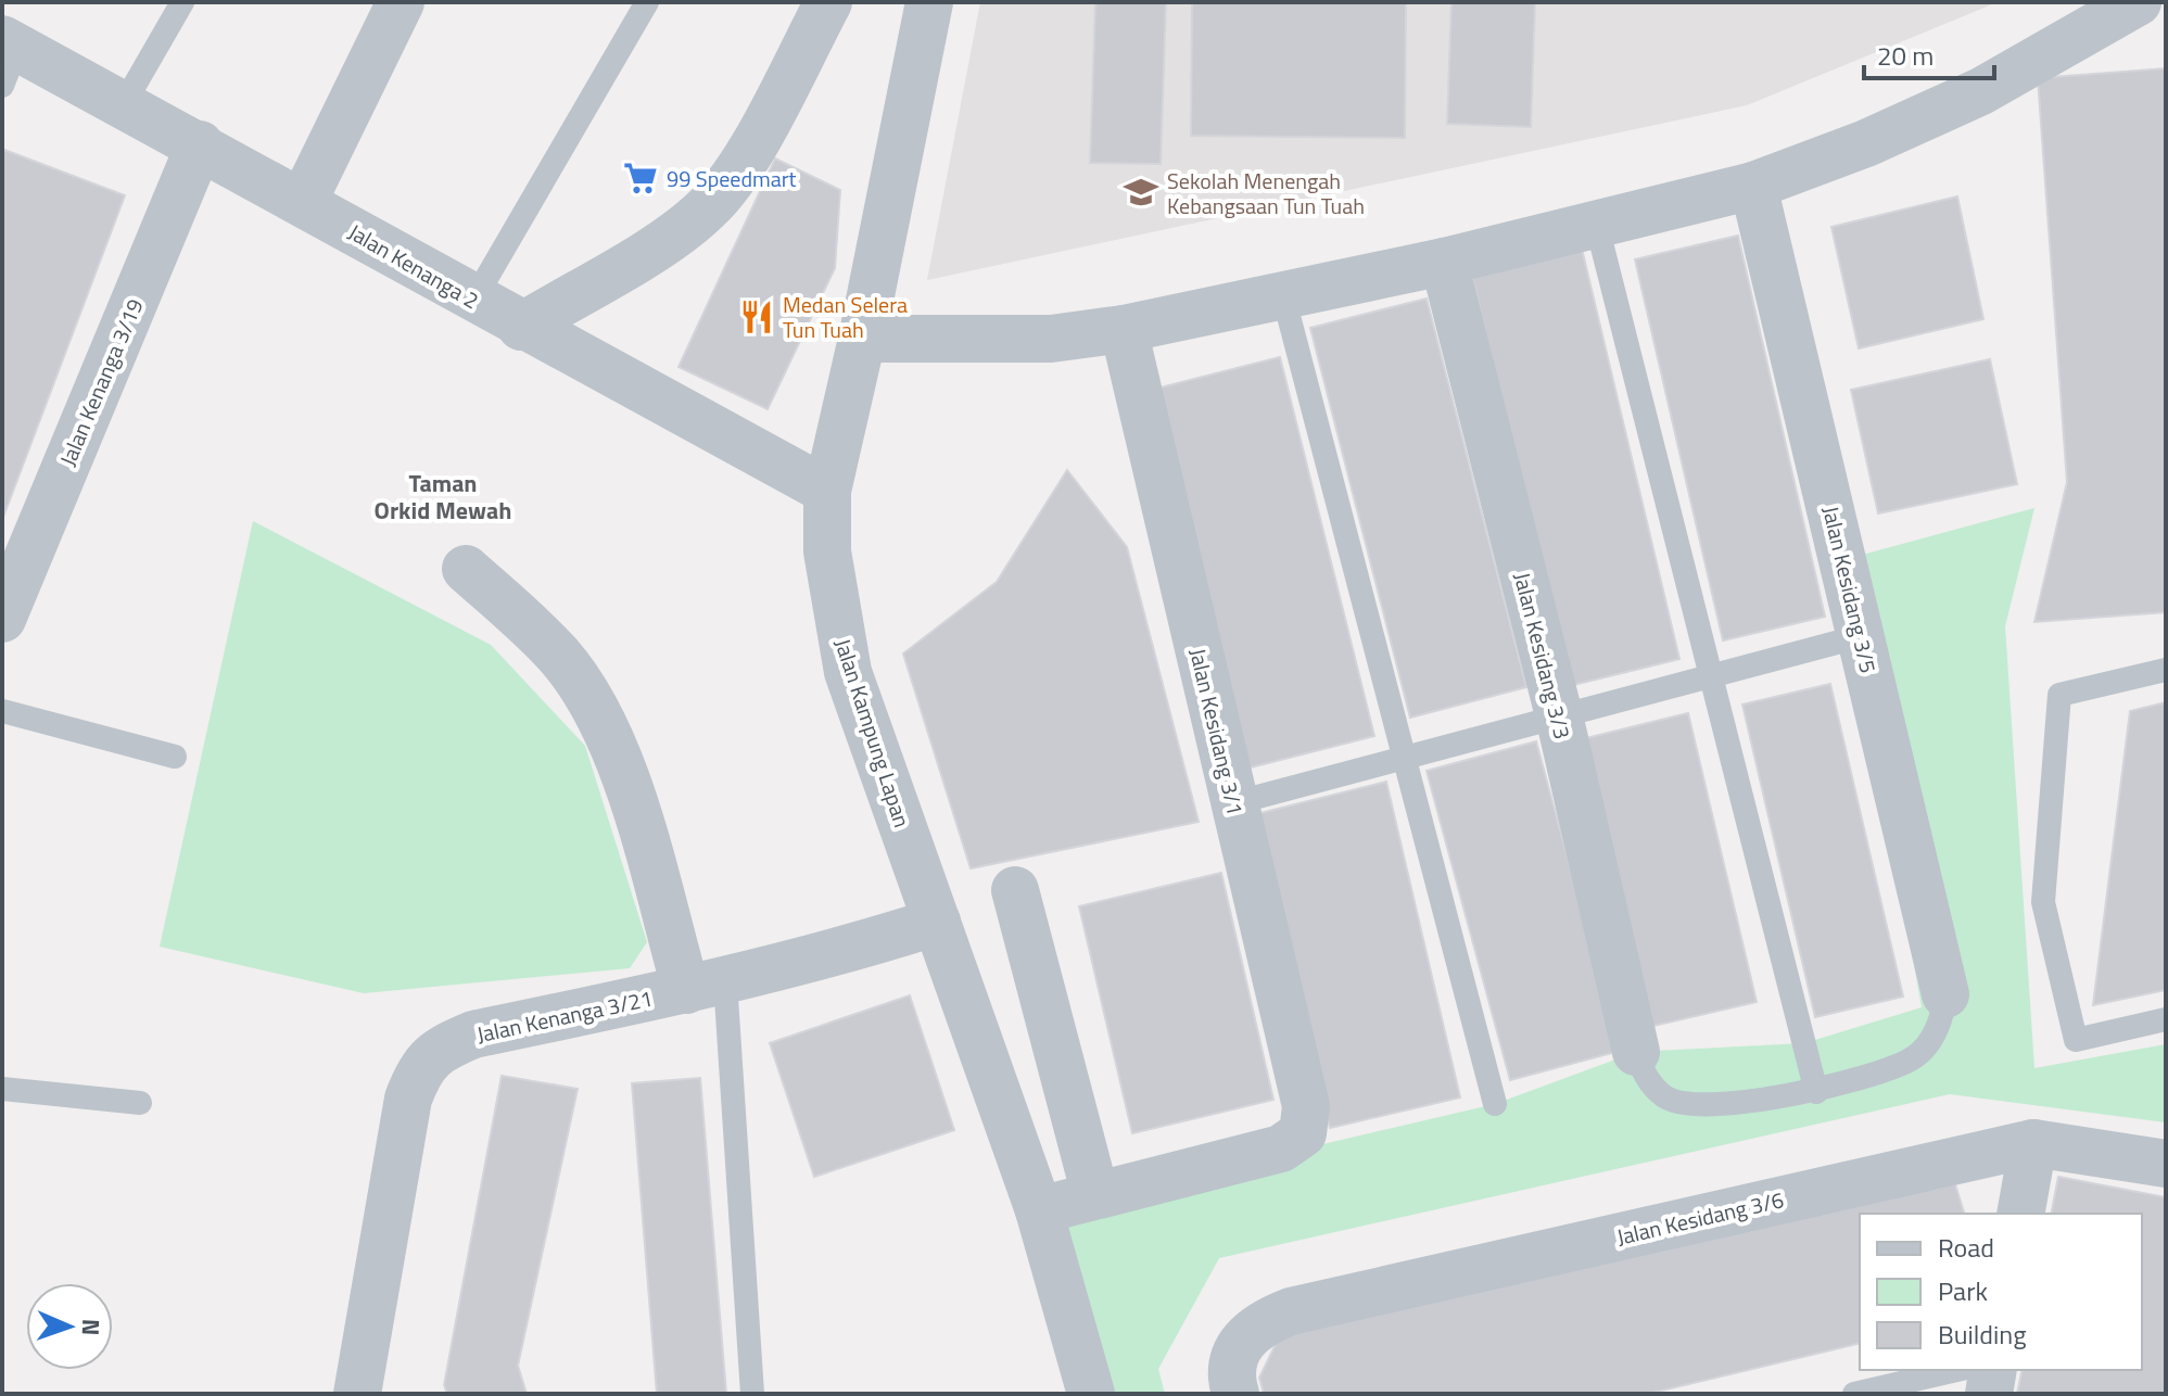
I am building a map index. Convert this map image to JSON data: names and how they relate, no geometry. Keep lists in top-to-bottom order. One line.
{"streets":{"street":["Jalan Kenanga 2","Jalan Kenanga 3/19","Jalan Kesidang 3/5","Jalan Kesidang 3/3","Jalan Kesidang 3/1","Jalan Kampung Lapan","Jalan Kenanga 3/21","Jalan Kesidang 3/6"]},"crossings":[["Jalan Kenanga 2","Jalan Kenanga 3/19"],["Jalan Kenanga 2","Jalan Kampung Lapan"],["Jalan Kampung Lapan","Jalan Kenanga 3/21"]],"districts":["Taman Orkid Mewah"],"places":{"supermarket":["99 Speedmart"],"school or university":["Sekolah Menengah Kebangsaan Tun Tuah"],"restaurant":["Medan Selera Tun Tuah"]},"legend":["Road","Park","Building"],"scale_bar":"20 m","north":"right"}
